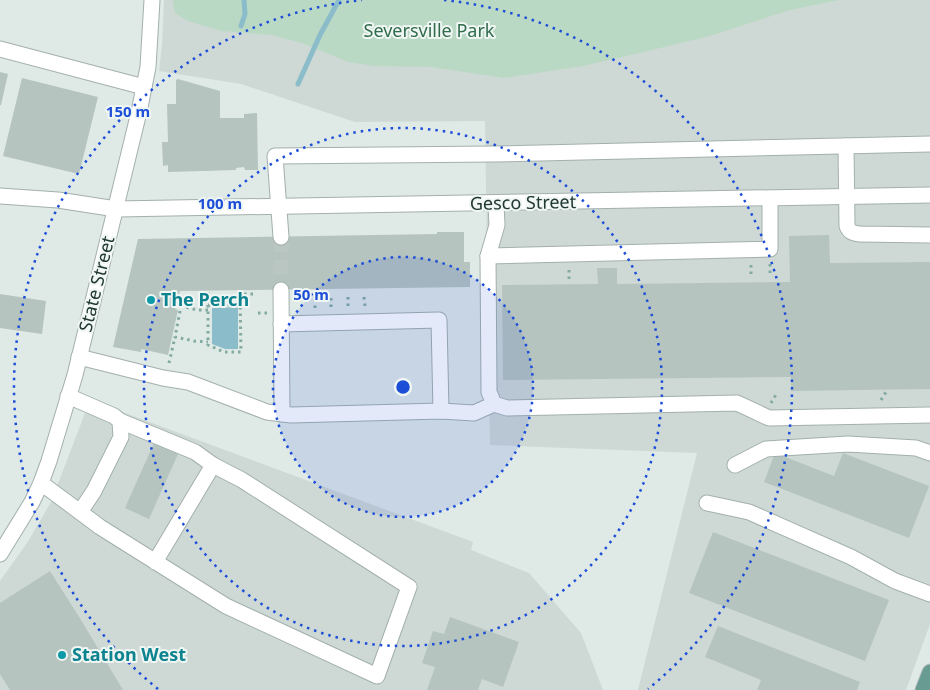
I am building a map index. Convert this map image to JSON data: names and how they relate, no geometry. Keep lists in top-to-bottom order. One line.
{"streets":{"street":["Gesco Street","State Street"]},"crossings":[["Gesco Street","State Street"]],"parks":["Seversville Park"],"places":["The Perch","Station West"],"rings":["150 m","100 m","50 m"]}
